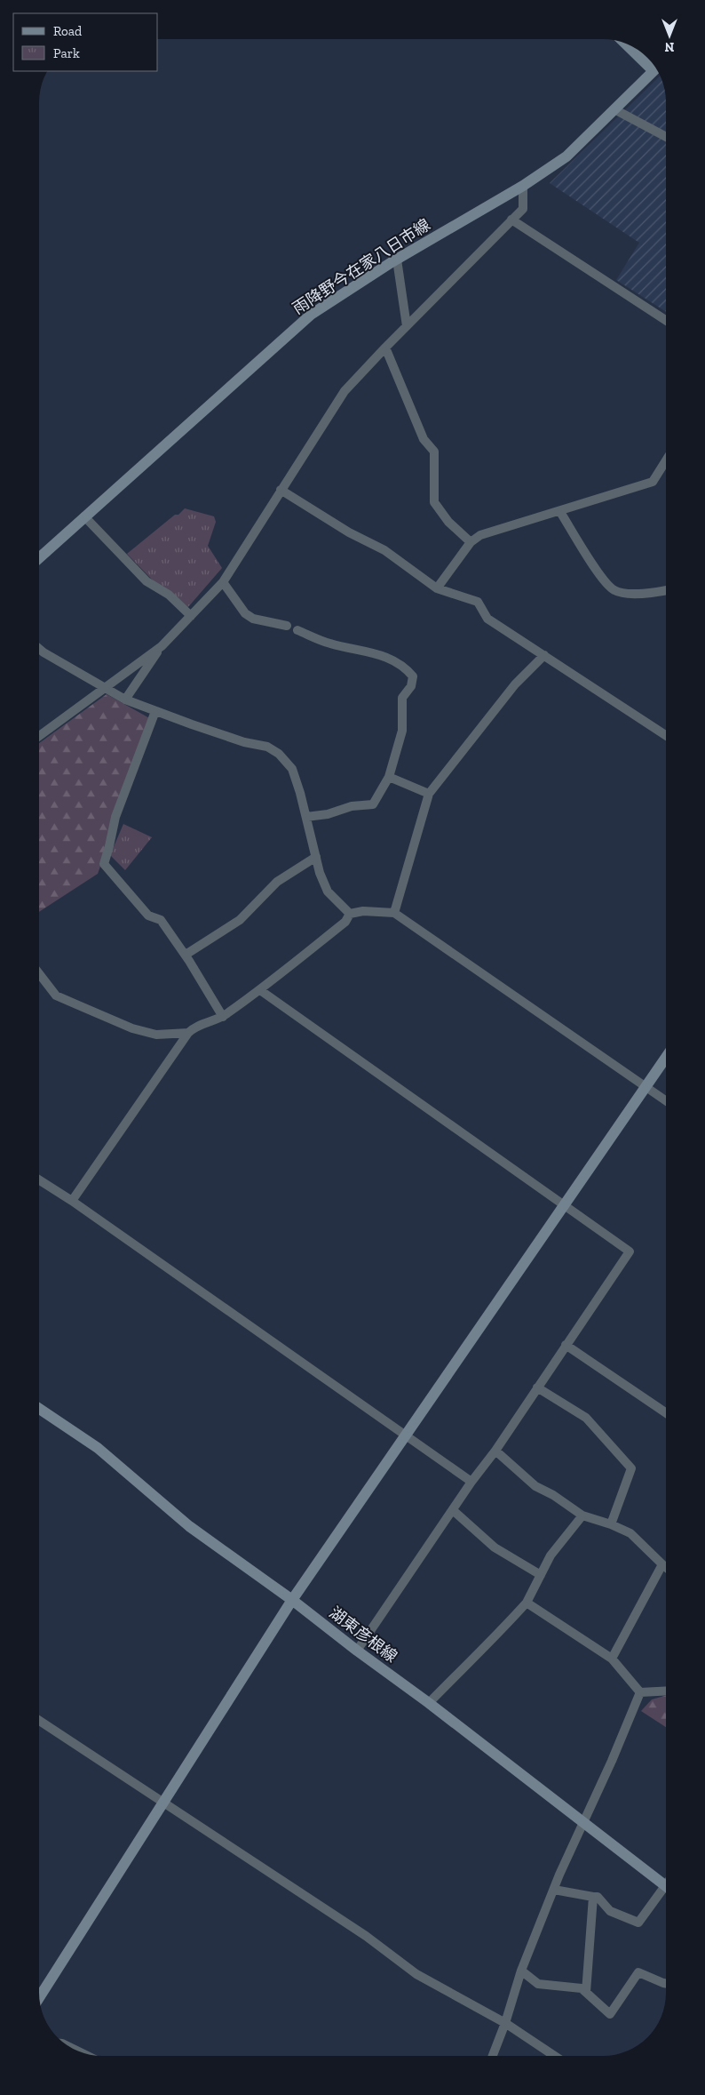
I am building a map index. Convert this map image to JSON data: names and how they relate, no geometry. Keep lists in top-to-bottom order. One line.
{"streets":{"main road":["雨降野今在家八日市線","湖東彦根線"]},"legend":["Road","Park"],"north":"bottom"}
